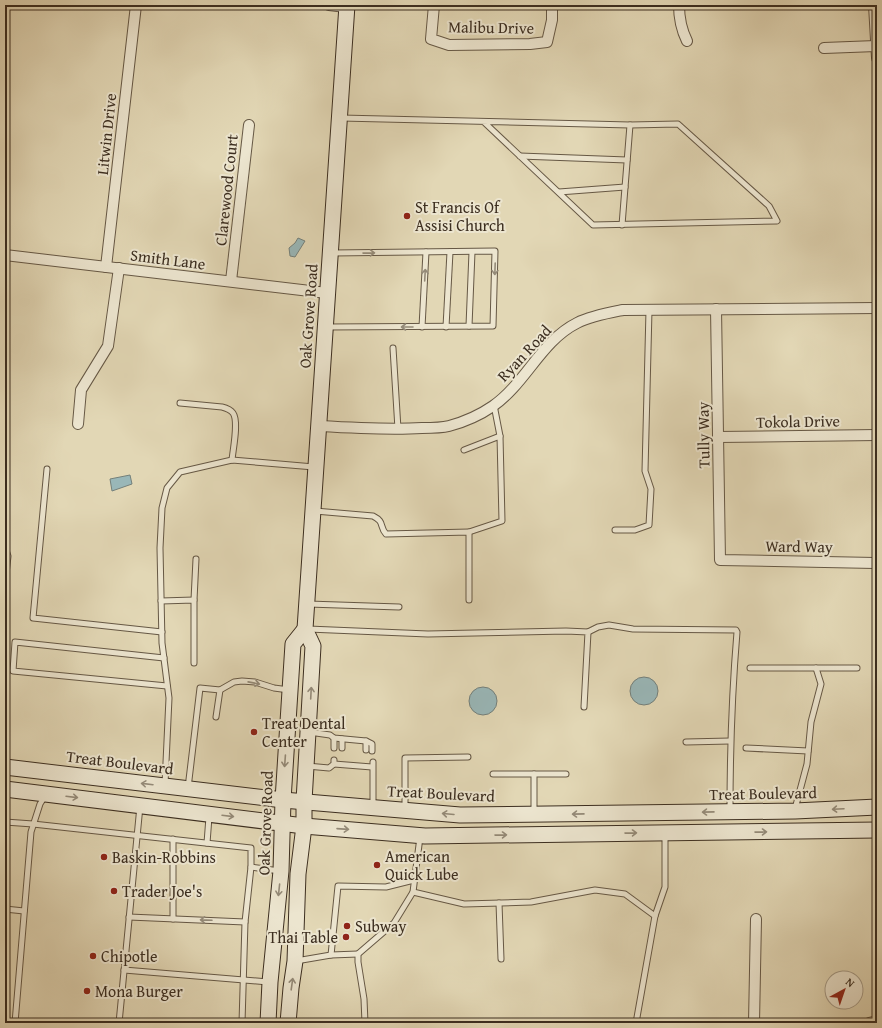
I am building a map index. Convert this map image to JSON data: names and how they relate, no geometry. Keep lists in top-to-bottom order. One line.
{"streets":{"main road":["Oak Grove Road","Treat Boulevard"],"street":["Malibu Drive","Litwin Drive","Clarewood Court","Smith Lane","Ryan Road","Tokola Drive","Tully Way","Ward Way"]},"crossings":[["Litwin Drive","Smith Lane"],["Clarewood Court","Smith Lane"],["Smith Lane","Oak Grove Road"],["Oak Grove Road","Ryan Road"],["Oak Grove Road","Treat Boulevard"],["Ryan Road","Tully Way"],["Tokola Drive","Tully Way"],["Tully Way","Ward Way"]],"places":["St Francis Of Assisi Church","Treat Dental Center","Baskin-Robbins","American Quick Lube","Trader Joe's","Subway","Thai Table","Chipotle","Mona Burger"],"north":"top right"}
